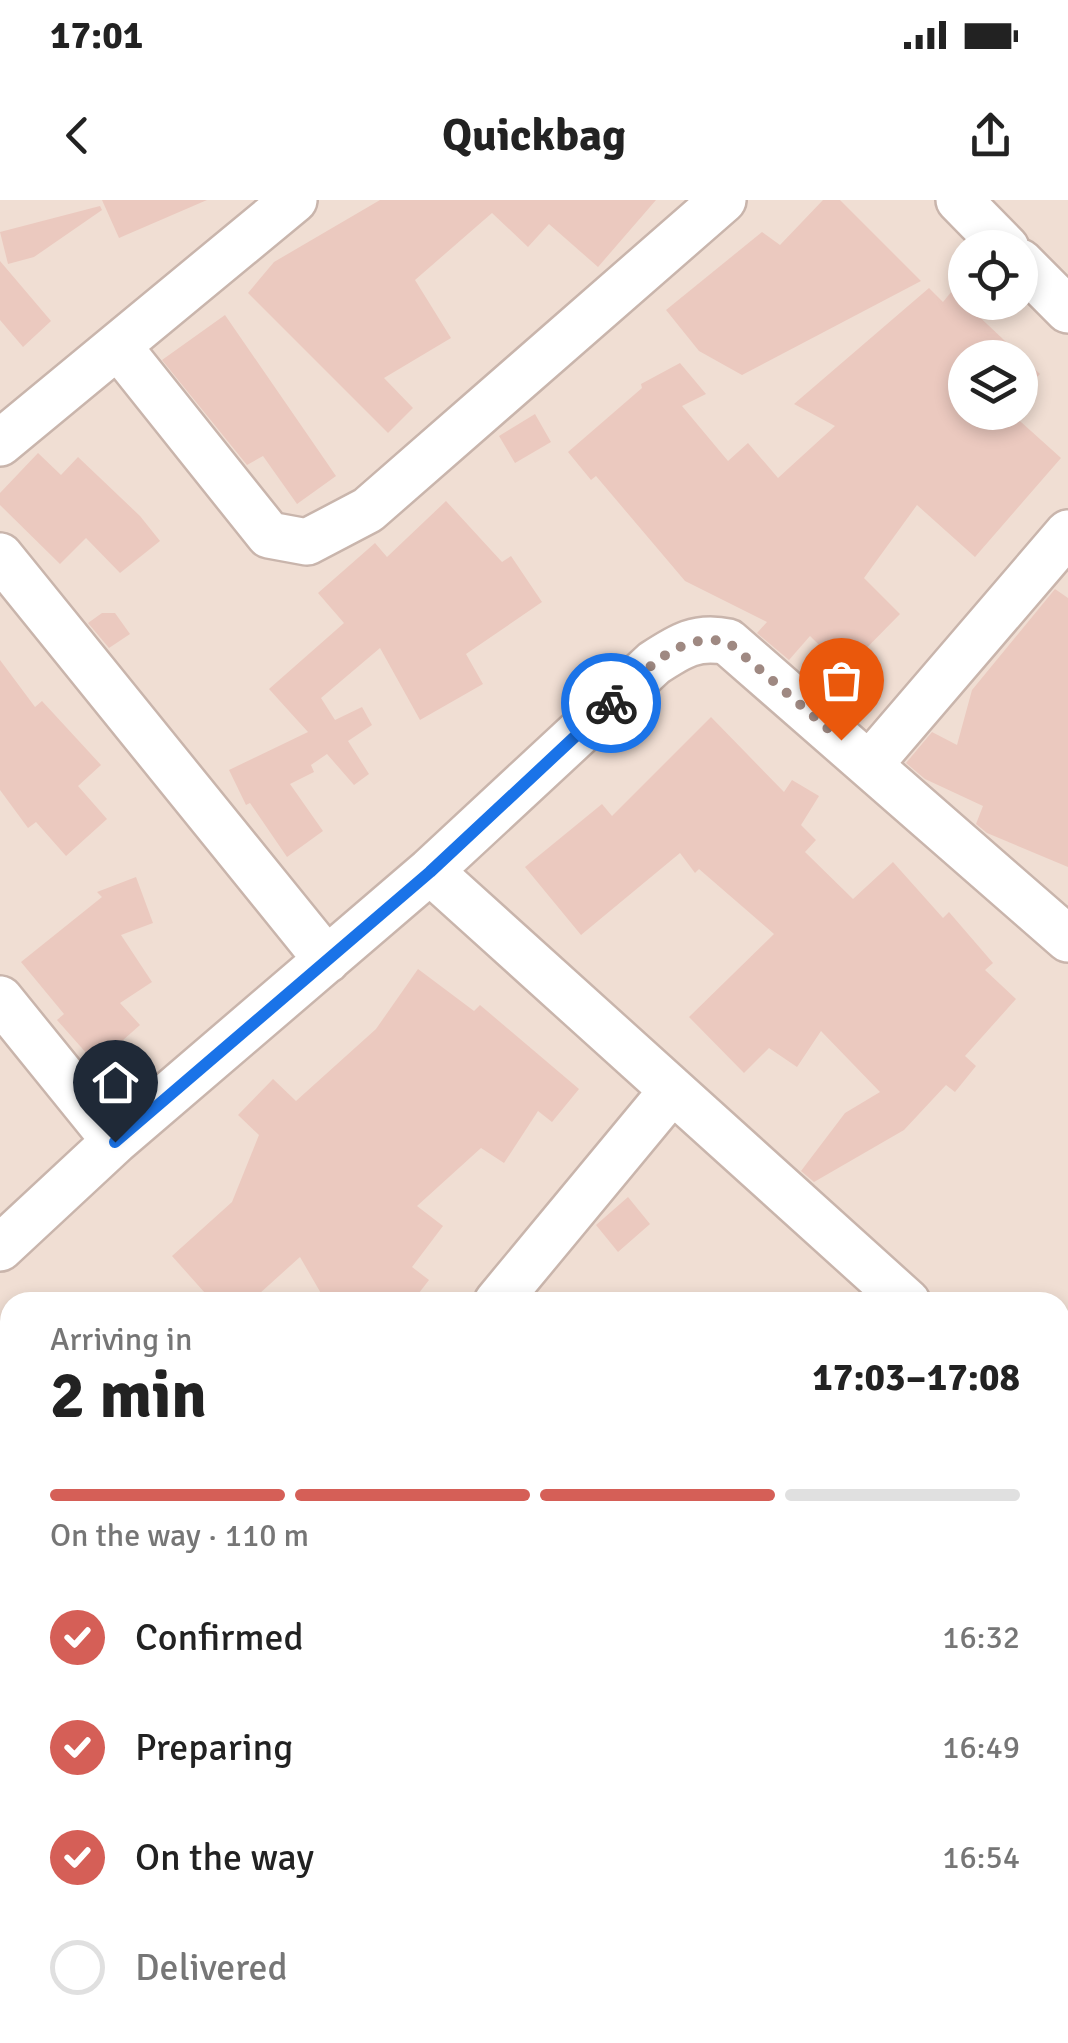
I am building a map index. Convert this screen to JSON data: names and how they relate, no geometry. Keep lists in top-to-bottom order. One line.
{"page":{"status":"17:01","header":"Quickbag","heading":["2 min","Arriving in","17:03–17:08"],"bar":"On the way · 110 m","list":[["Confirmed","16:32"],["Preparing","16:49"],["On the way","16:54"],"Delivered"]}}
